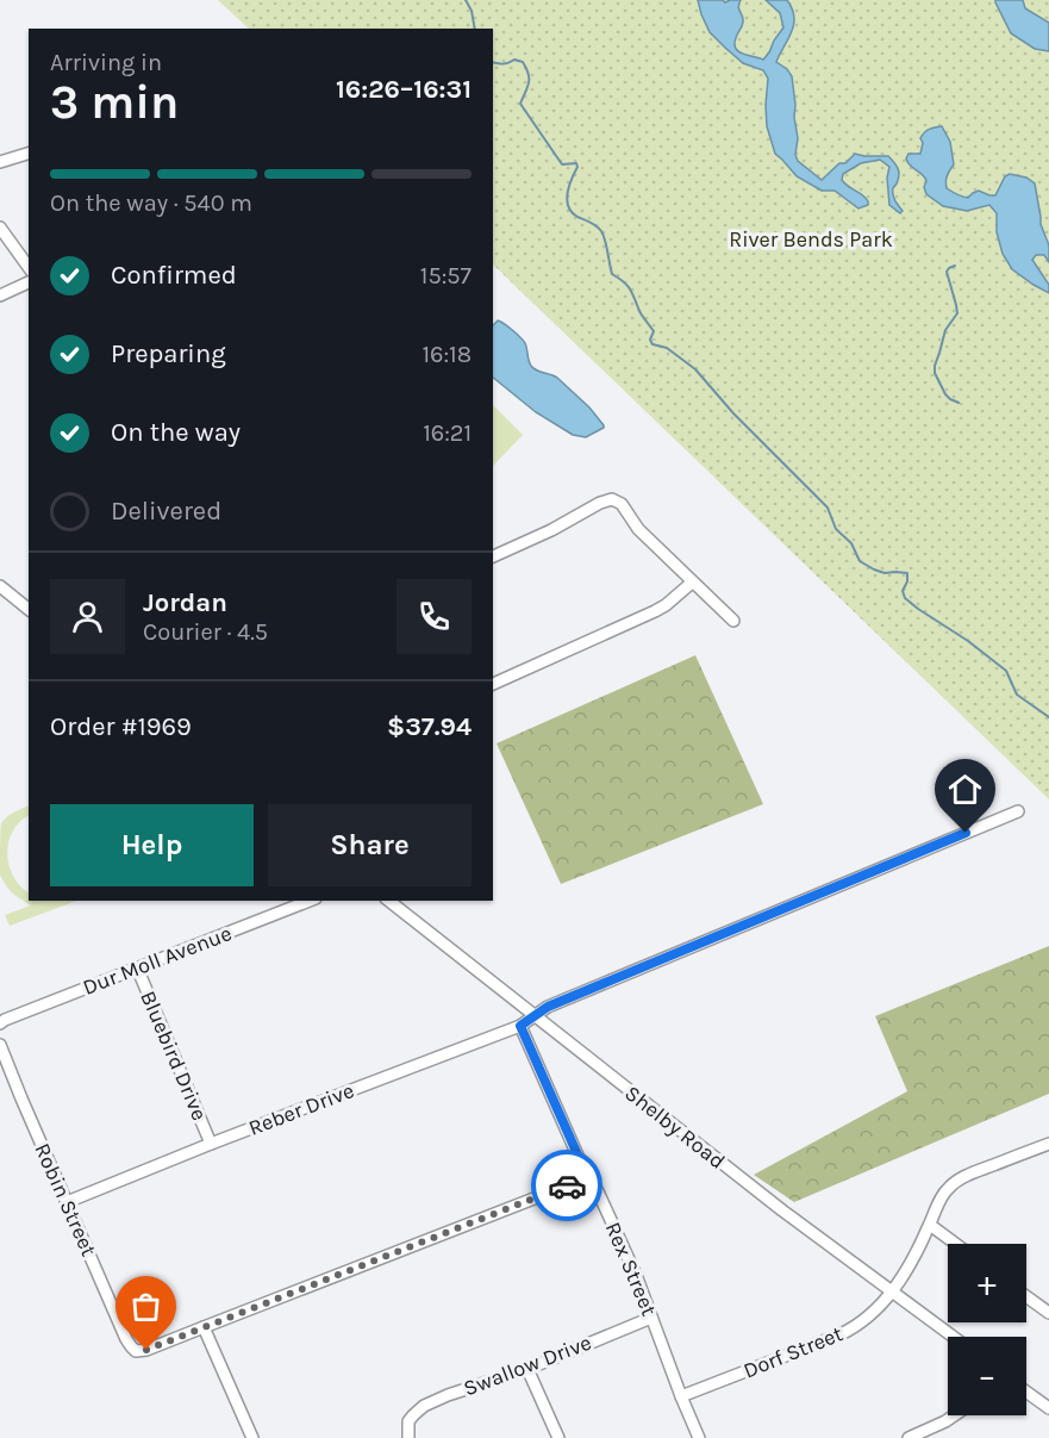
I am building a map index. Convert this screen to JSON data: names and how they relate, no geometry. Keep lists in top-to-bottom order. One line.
{"streets":{"street":["Dur Moll Avenue","Bluebird Drive","Reber Drive","Shelby Road","Robin Street","Rex Street","Dorf Street","Swallow Drive"]},"crossings":[["Dur Moll Avenue","Bluebird Drive"],["Bluebird Drive","Reber Drive"],["Reber Drive","Shelby Road"],["Reber Drive","Robin Street"],["Reber Drive","Rex Street"],["Shelby Road","Dorf Street"],["Rex Street","Dorf Street"],["Rex Street","Swallow Drive"]],"parks":["River Bends Park"],"page":{"heading":["3 min","Arriving in","16:26–16:31"],"panel":["Jordan","Courier · 4.5","Order #1969","$37.94"],"bar":"On the way · 540 m","list":[["Confirmed","15:57"],["Preparing","16:18"],["On the way","16:21"],"Delivered"],"buttons":["Help","Share"],"map_buttons":["+","−"]}}
